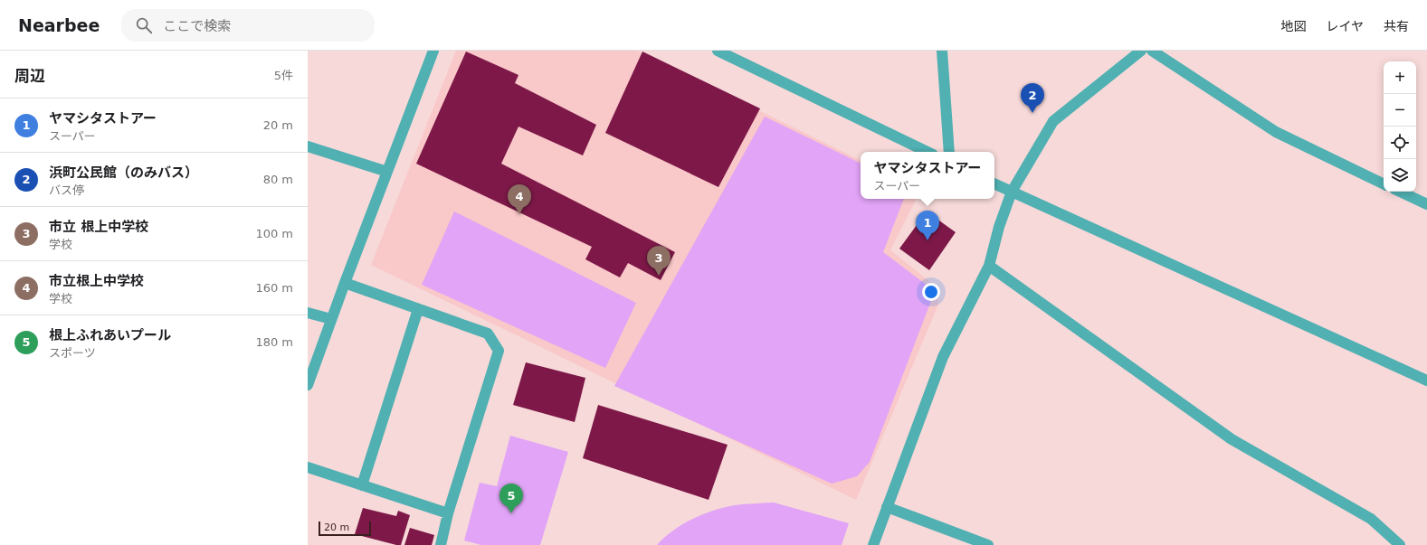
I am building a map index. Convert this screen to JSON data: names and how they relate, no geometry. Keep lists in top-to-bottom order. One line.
{"scale_bar":"20 m","page":{"header":"Nearbee","search":"ここで検索","nav":["地図","レイヤ","共有"],"heading":["周辺","5件"],"map_buttons":["+","−"],"pins":["2","4","1","3","5"],"list":[{"mark":"1","name":"ヤマシタストアー","note":"スーパー","value":"20 m"},{"mark":"2","name":"浜町公民館（のみバス）","note":"バス停","value":"80 m"},{"mark":"3","name":"市立 根上中学校","note":"学校","value":"100 m"},{"mark":"4","name":"市立根上中学校","note":"学校","value":"160 m"},{"mark":"5","name":"根上ふれあいプール","note":"スポーツ","value":"180 m"}],"popup":["ヤマシタストアー","スーパー"],"scale":"20 m"}}
